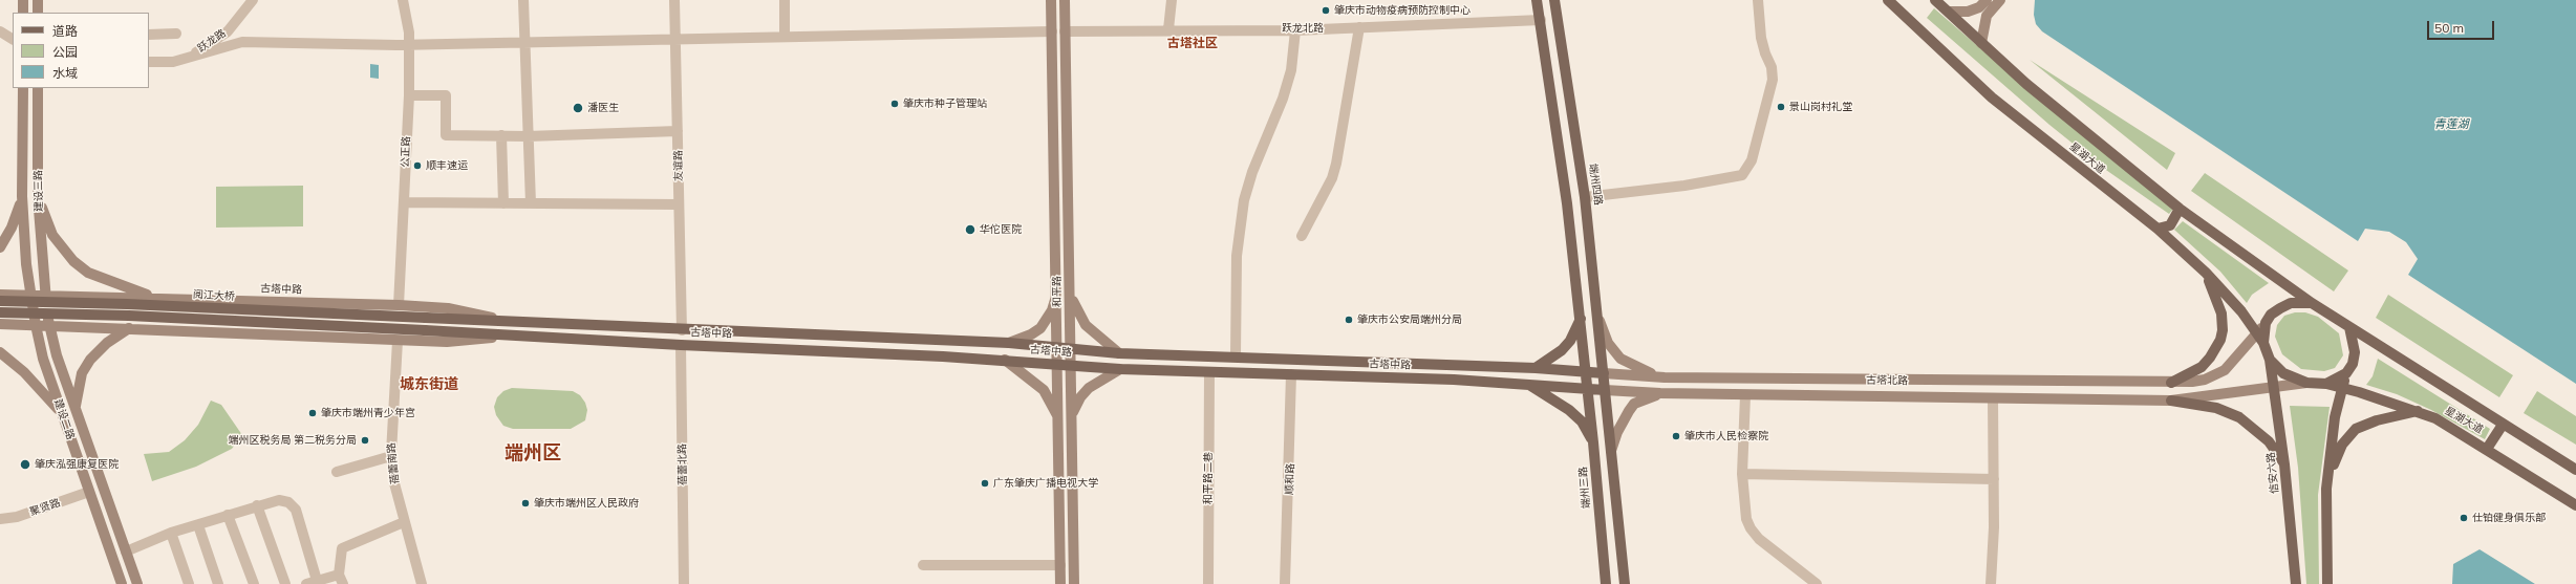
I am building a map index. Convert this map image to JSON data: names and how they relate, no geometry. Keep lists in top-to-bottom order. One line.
{"streets":{"main road":["星湖大道","端州四路","建设三路","古塔中路","和平路","阅江大桥","古塔北路","建设二路","信安六路","端州三路"],"street":["跃龙北路","跃龙路","公正路","友谊路","蓓蕾南路","蓓蕾北路","和平路二巷","顺和路","聚贤路"]},"crossings":[["跃龙北路","和平路"],["公正路","古塔中路"],["星湖大道","古塔北路"],["星湖大道","信安六路"],["友谊路","古塔中路"],["端州四路","古塔中路"],["端州四路","古塔北路"],["建设三路","古塔中路"],["建设三路","建设二路"],["古塔中路","和平路"],["古塔中路","阅江大桥"],["古塔中路","古塔北路"],["古塔中路","建设二路"],["古塔中路","蓓蕾南路"],["古塔中路","蓓蕾北路"],["古塔中路","和平路二巷"],["古塔中路","顺和路"],["古塔中路","端州三路"],["古塔北路","信安六路"],["建设二路","聚贤路"]],"districts":["古塔社区","城东街道","端州区"],"water":["青莲湖"],"places":["肇庆市动物疫病预防控制中心","肇庆市种子管理站","景山岗村礼堂","潘医生","顺丰速运","华佗医院","肇庆市公安局端州分局","肇庆市端州青少年宫","肇庆市人民检察院","端州区税务局 第二税务分局","肇庆泓强康复医院","广东肇庆广播电视大学","肇庆市端州区人民政府","仕铂健身俱乐部"],"legend":["道路","公园","水域"],"scale_bar":"50 m"}
